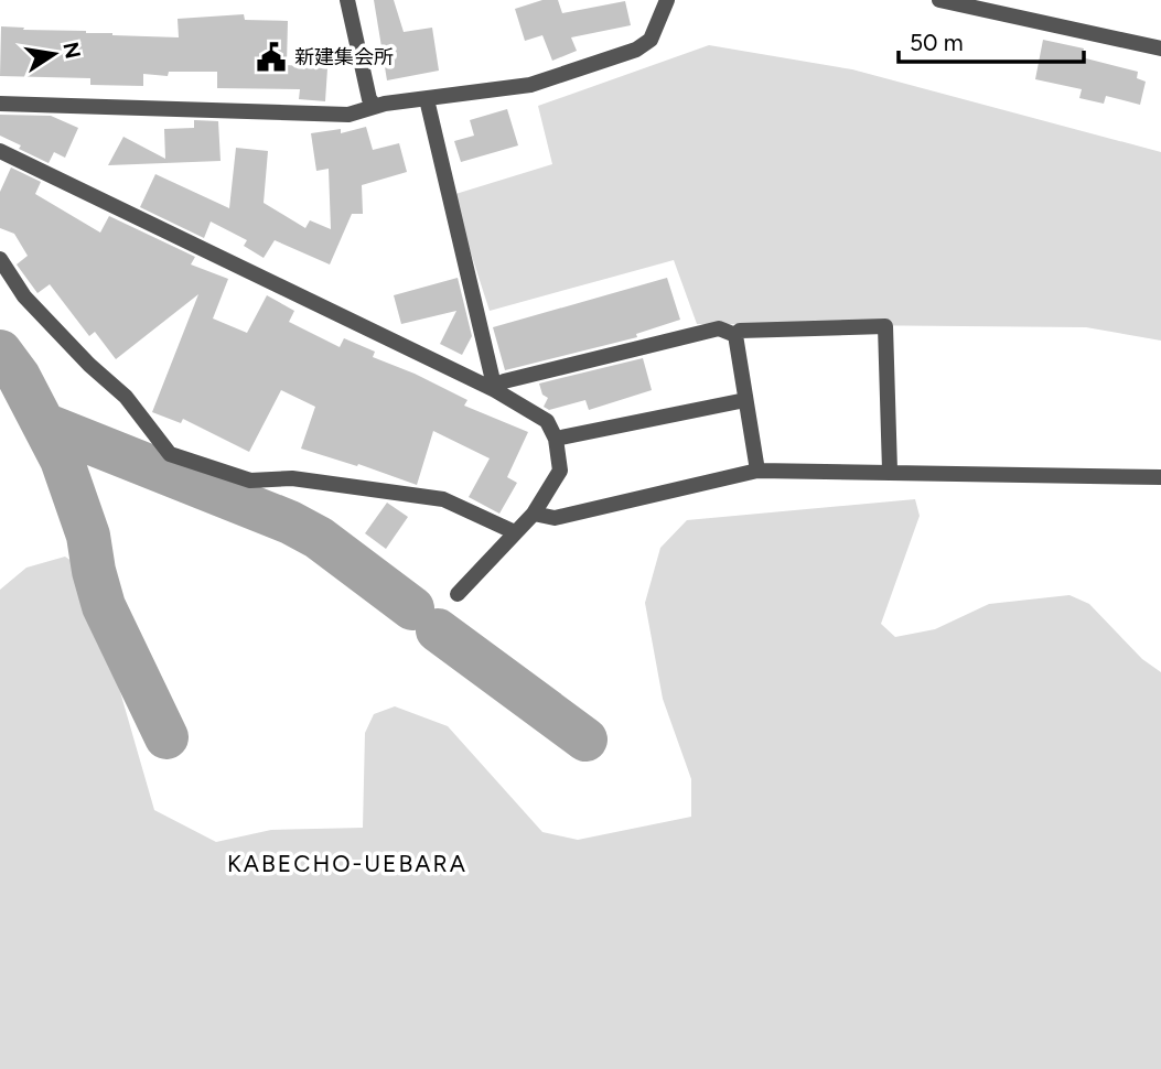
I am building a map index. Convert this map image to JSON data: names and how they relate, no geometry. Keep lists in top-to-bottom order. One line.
{"districts":["KABECHO-UEBARA"],"places":{"public building":["新建集会所"]},"scale_bar":"50 m","north":"right"}
